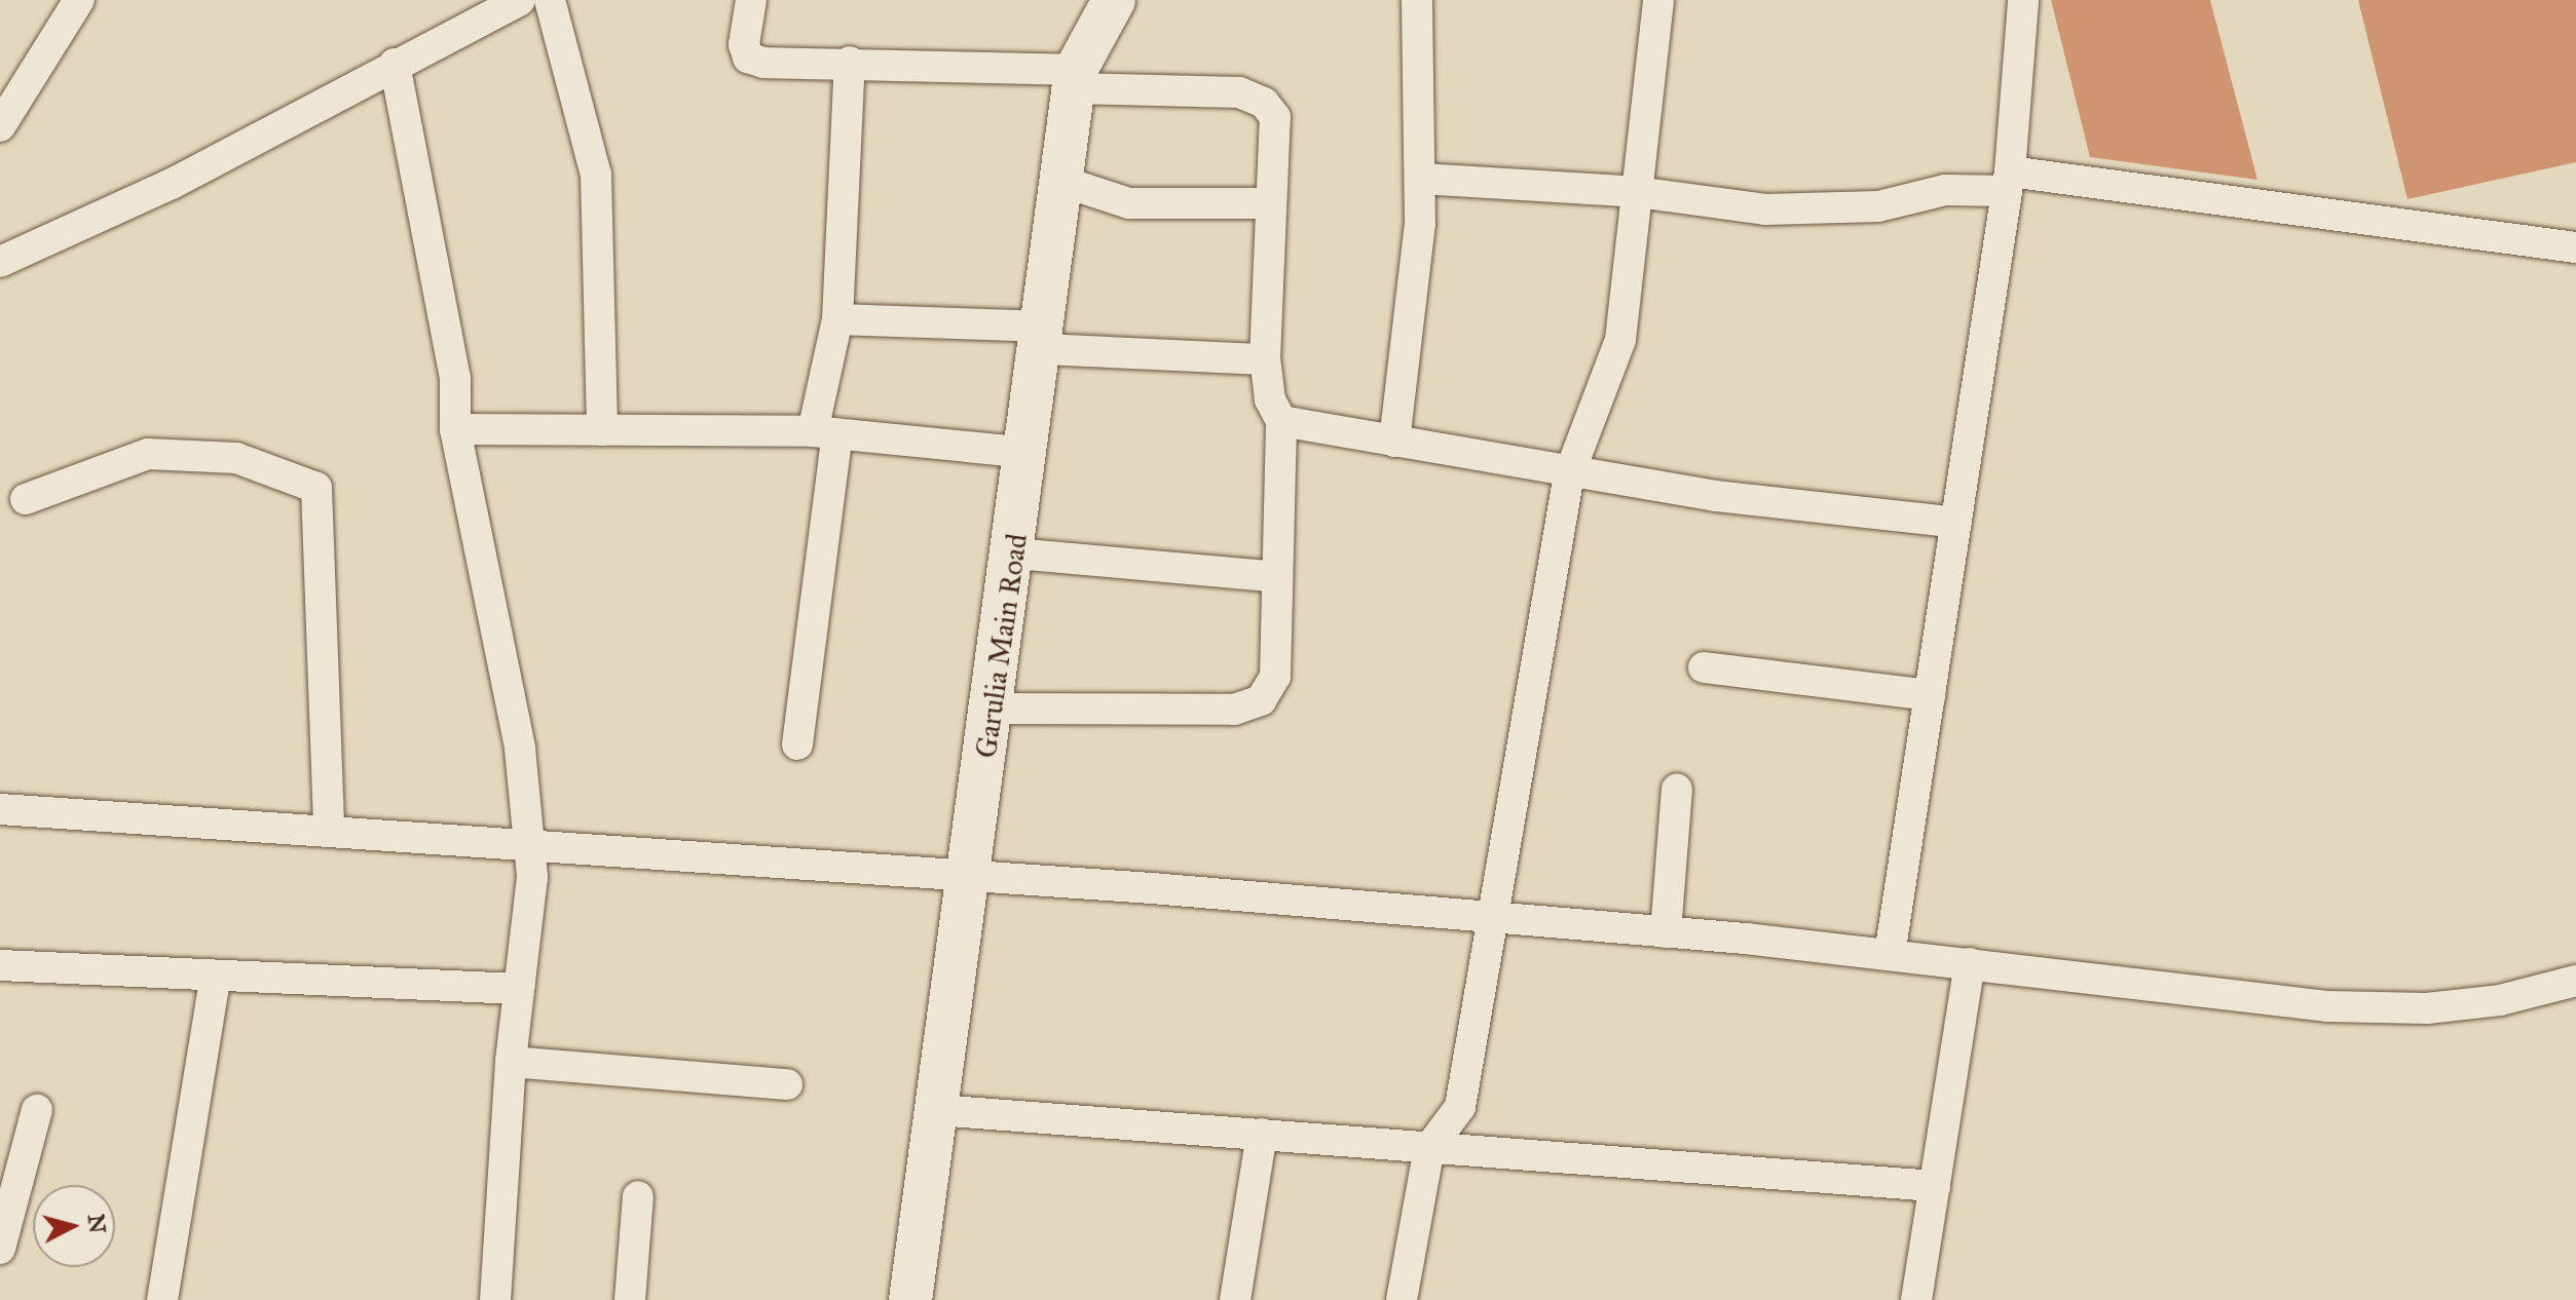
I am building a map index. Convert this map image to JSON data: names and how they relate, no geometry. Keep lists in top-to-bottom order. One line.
{"streets":{"street":["Garulia Main Road"]},"north":"right"}
